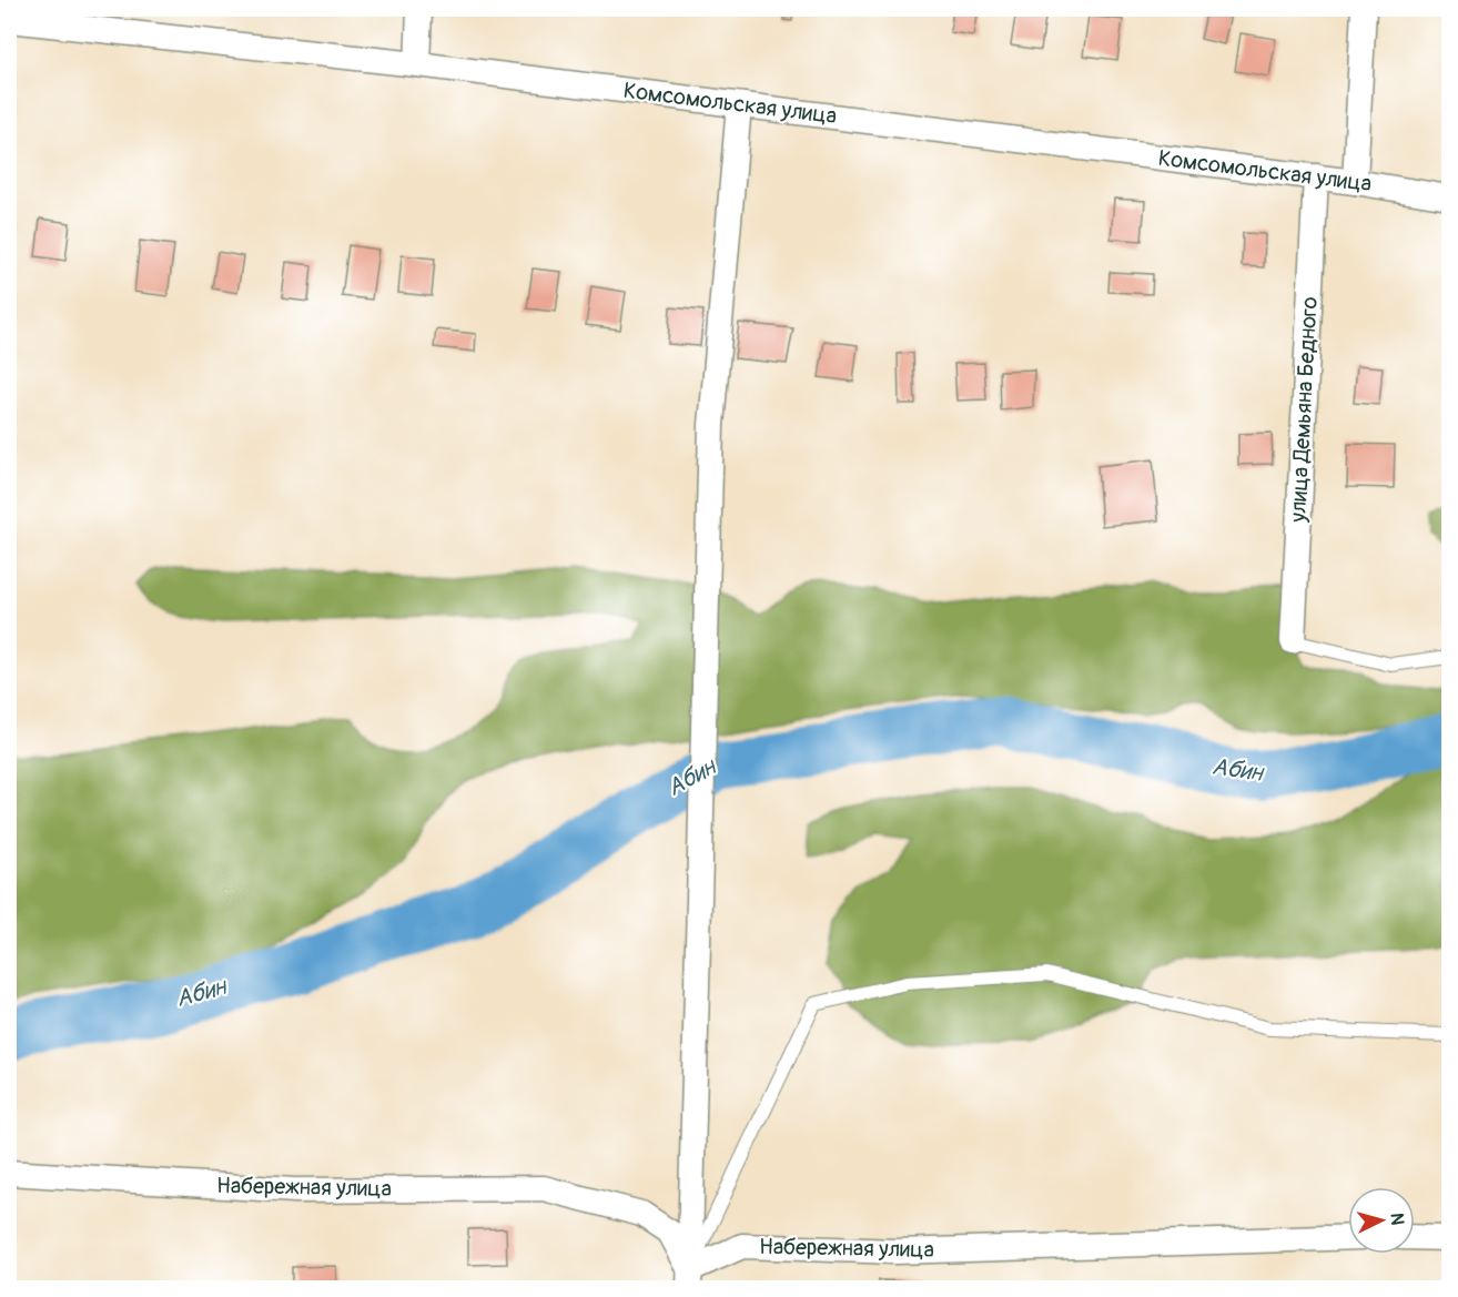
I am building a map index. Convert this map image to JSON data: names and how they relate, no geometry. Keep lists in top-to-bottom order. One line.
{"streets":{"street":["Комсомольская улица","улица Демьяна Бедного","Набережная улица"]},"crossings":[["Комсомольская улица","улица Демьяна Бедного"]],"water":["Абин"],"north":"right"}
